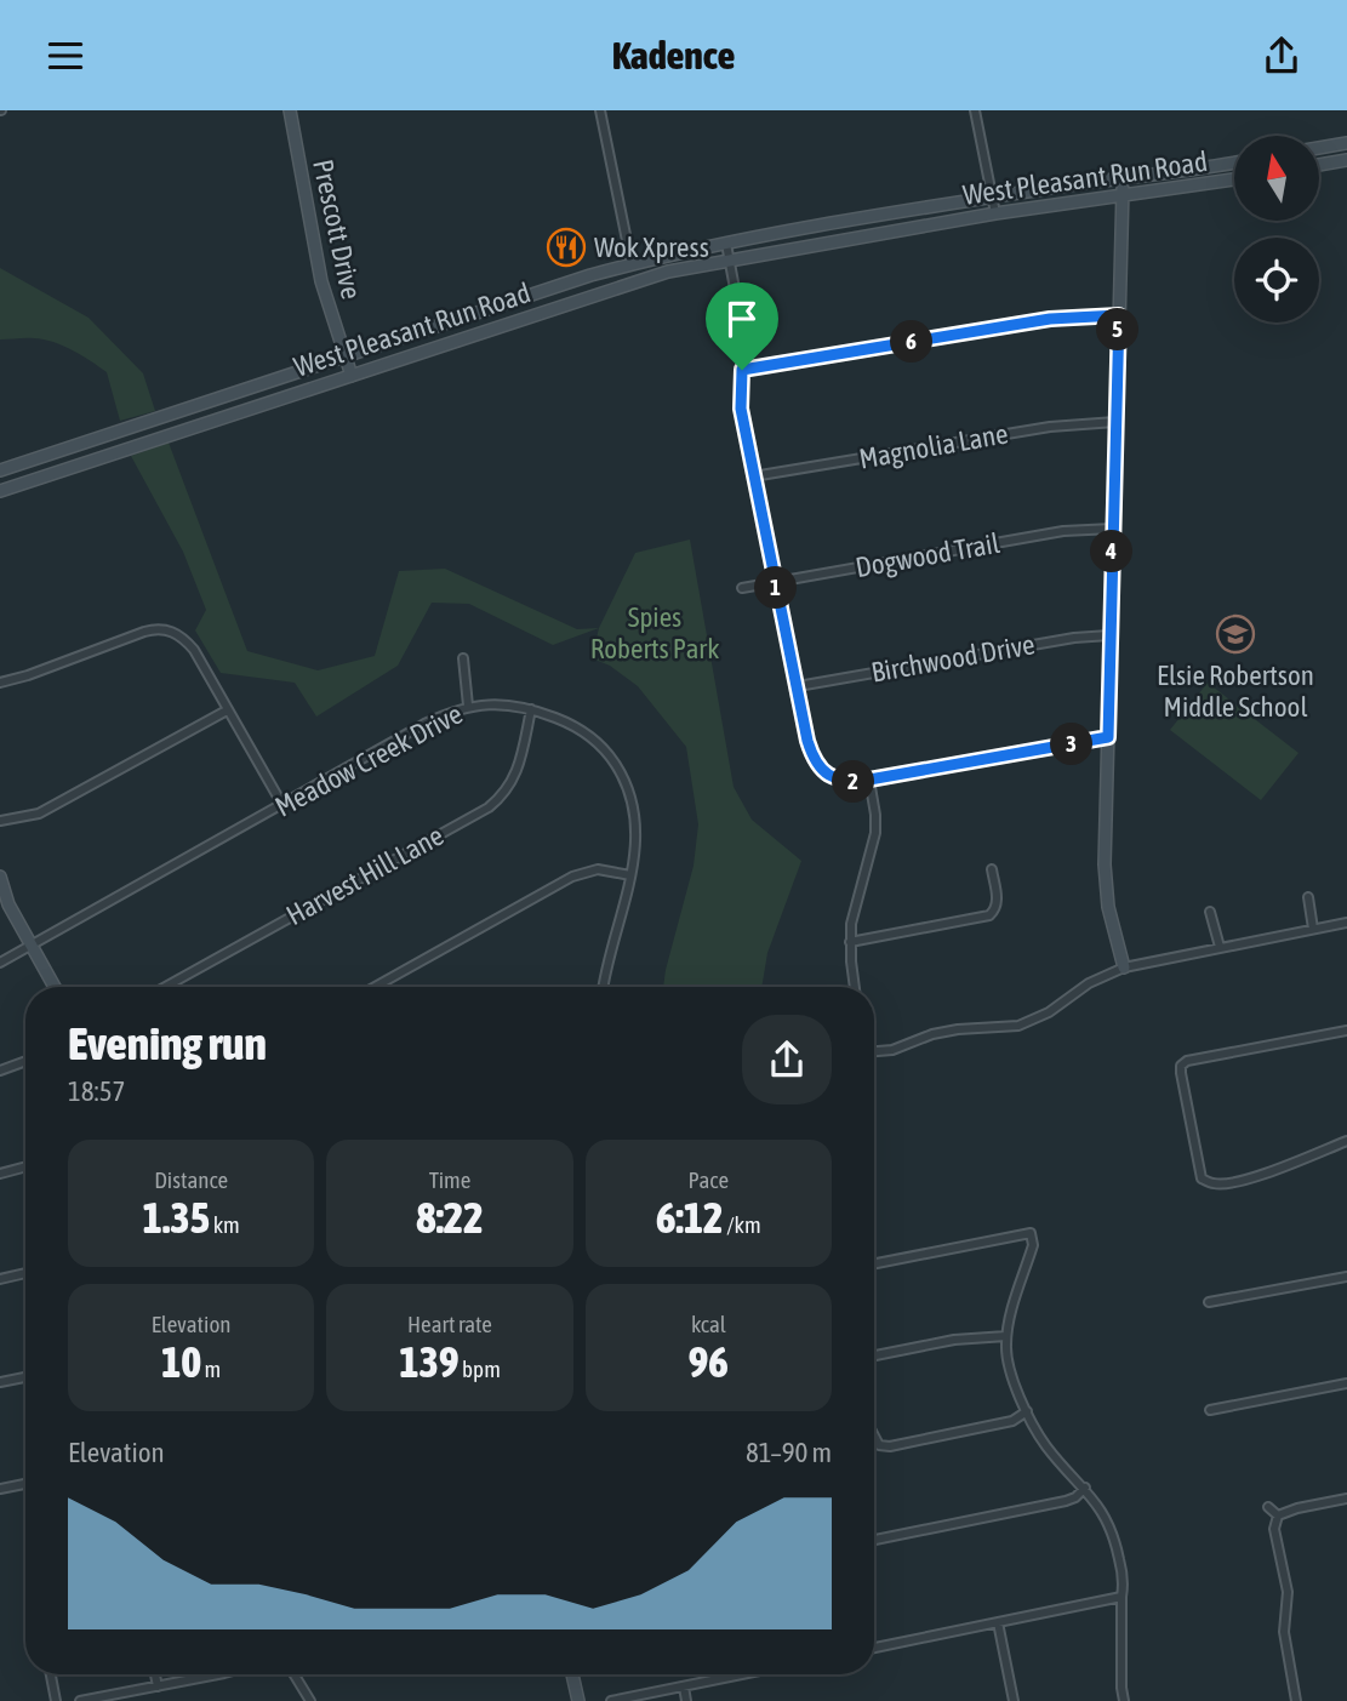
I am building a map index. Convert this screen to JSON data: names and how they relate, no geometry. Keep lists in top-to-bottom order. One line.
{"streets":{"main road":["West Pleasant Run Road","Prescott Drive"],"street":["Magnolia Lane","Dogwood Trail","Birchwood Drive","Meadow Creek Drive","Harvest Hill Lane"]},"crossings":[["West Pleasant Run Road","Prescott Drive"],["Meadow Creek Drive","Harvest Hill Lane"]],"parks":["Spies Roberts Park"],"places":{"restaurant":["Wok Xpress"],"school or university":["Elsie Robertson Middle School"]},"north":"top","page":{"header":"Kadence","pins":["5","6","4","1","3","2"],"heading":["Evening run","18:57"],"stats":[["Distance","1.35 km"],["Time","8:22"],["Pace","6:12 /km"],["Elevation","10 m"],["Heart rate","139 bpm"],["kcal","96"]],"chart":["Elevation","81–90 m"]}}
